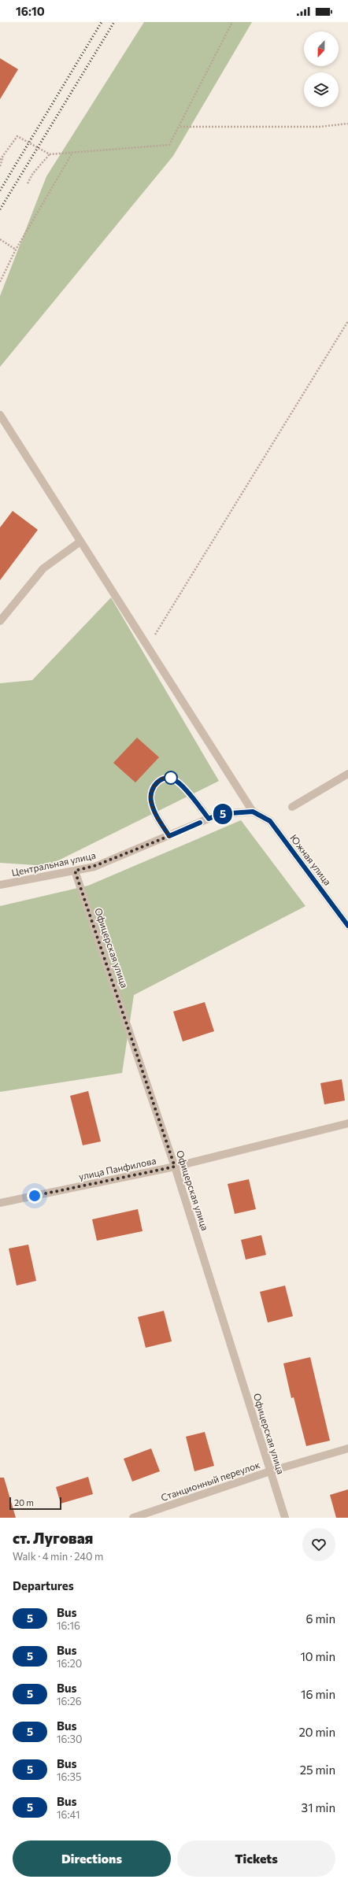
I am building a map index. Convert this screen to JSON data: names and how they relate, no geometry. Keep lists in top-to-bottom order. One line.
{"streets":{"street":["Южная улица","Центральная улица","Офицерская улица","улица Панфилова","Станционный переулок"]},"crossings":[["Южная улица","Центральная улица"],["Центральная улица","Офицерская улица"],["Офицерская улица","улица Панфилова"],["Офицерская улица","Станционный переулок"]],"lines":["bus line 5"],"scale_bar":"20 m","north":"bottom","page":{"status":"16:10","on_map":"5","scale":"20 m","heading":[["ст. Луговая","Walk · 4 min · 240 m"],"Departures"],"list":[{"mark":"5","name":"Bus","note":"16:16","value":"6 min"},{"mark":"5","name":"Bus","note":"16:20","value":"10 min"},{"mark":"5","name":"Bus","note":"16:26","value":"16 min"},{"mark":"5","name":"Bus","note":"16:30","value":"20 min"},{"mark":"5","name":"Bus","note":"16:35","value":"25 min"},{"mark":"5","name":"Bus","note":"16:41","value":"31 min"}],"buttons":["Directions","Tickets"]}}
